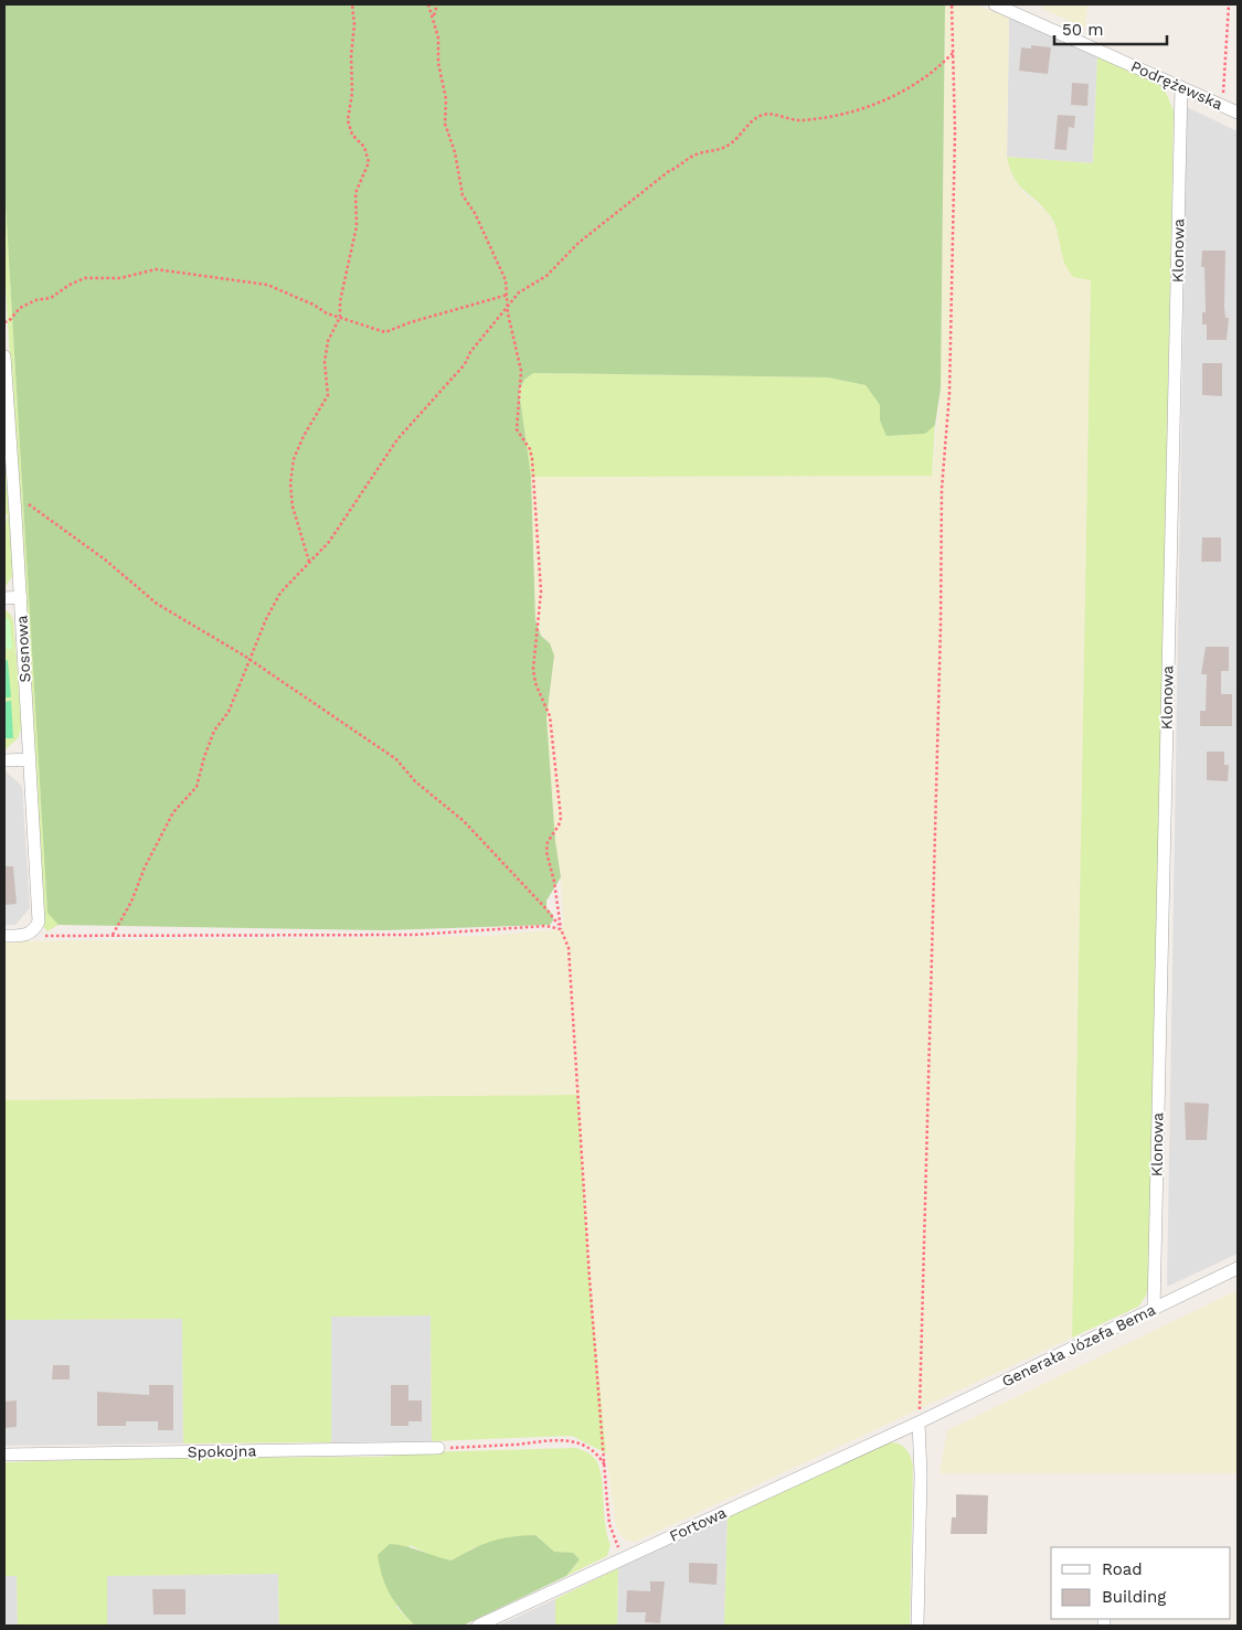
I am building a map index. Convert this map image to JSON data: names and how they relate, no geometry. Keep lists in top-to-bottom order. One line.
{"streets":{"street":["Podrężewska","Klonowa","Sosnowa","Generała Józefa Bema","Spokojna","Fortowa"]},"crossings":[["Podrężewska","Klonowa"],["Klonowa","Generała Józefa Bema"],["Generała Józefa Bema","Fortowa"]],"legend":["Road","Building"],"scale_bar":"50 m"}
